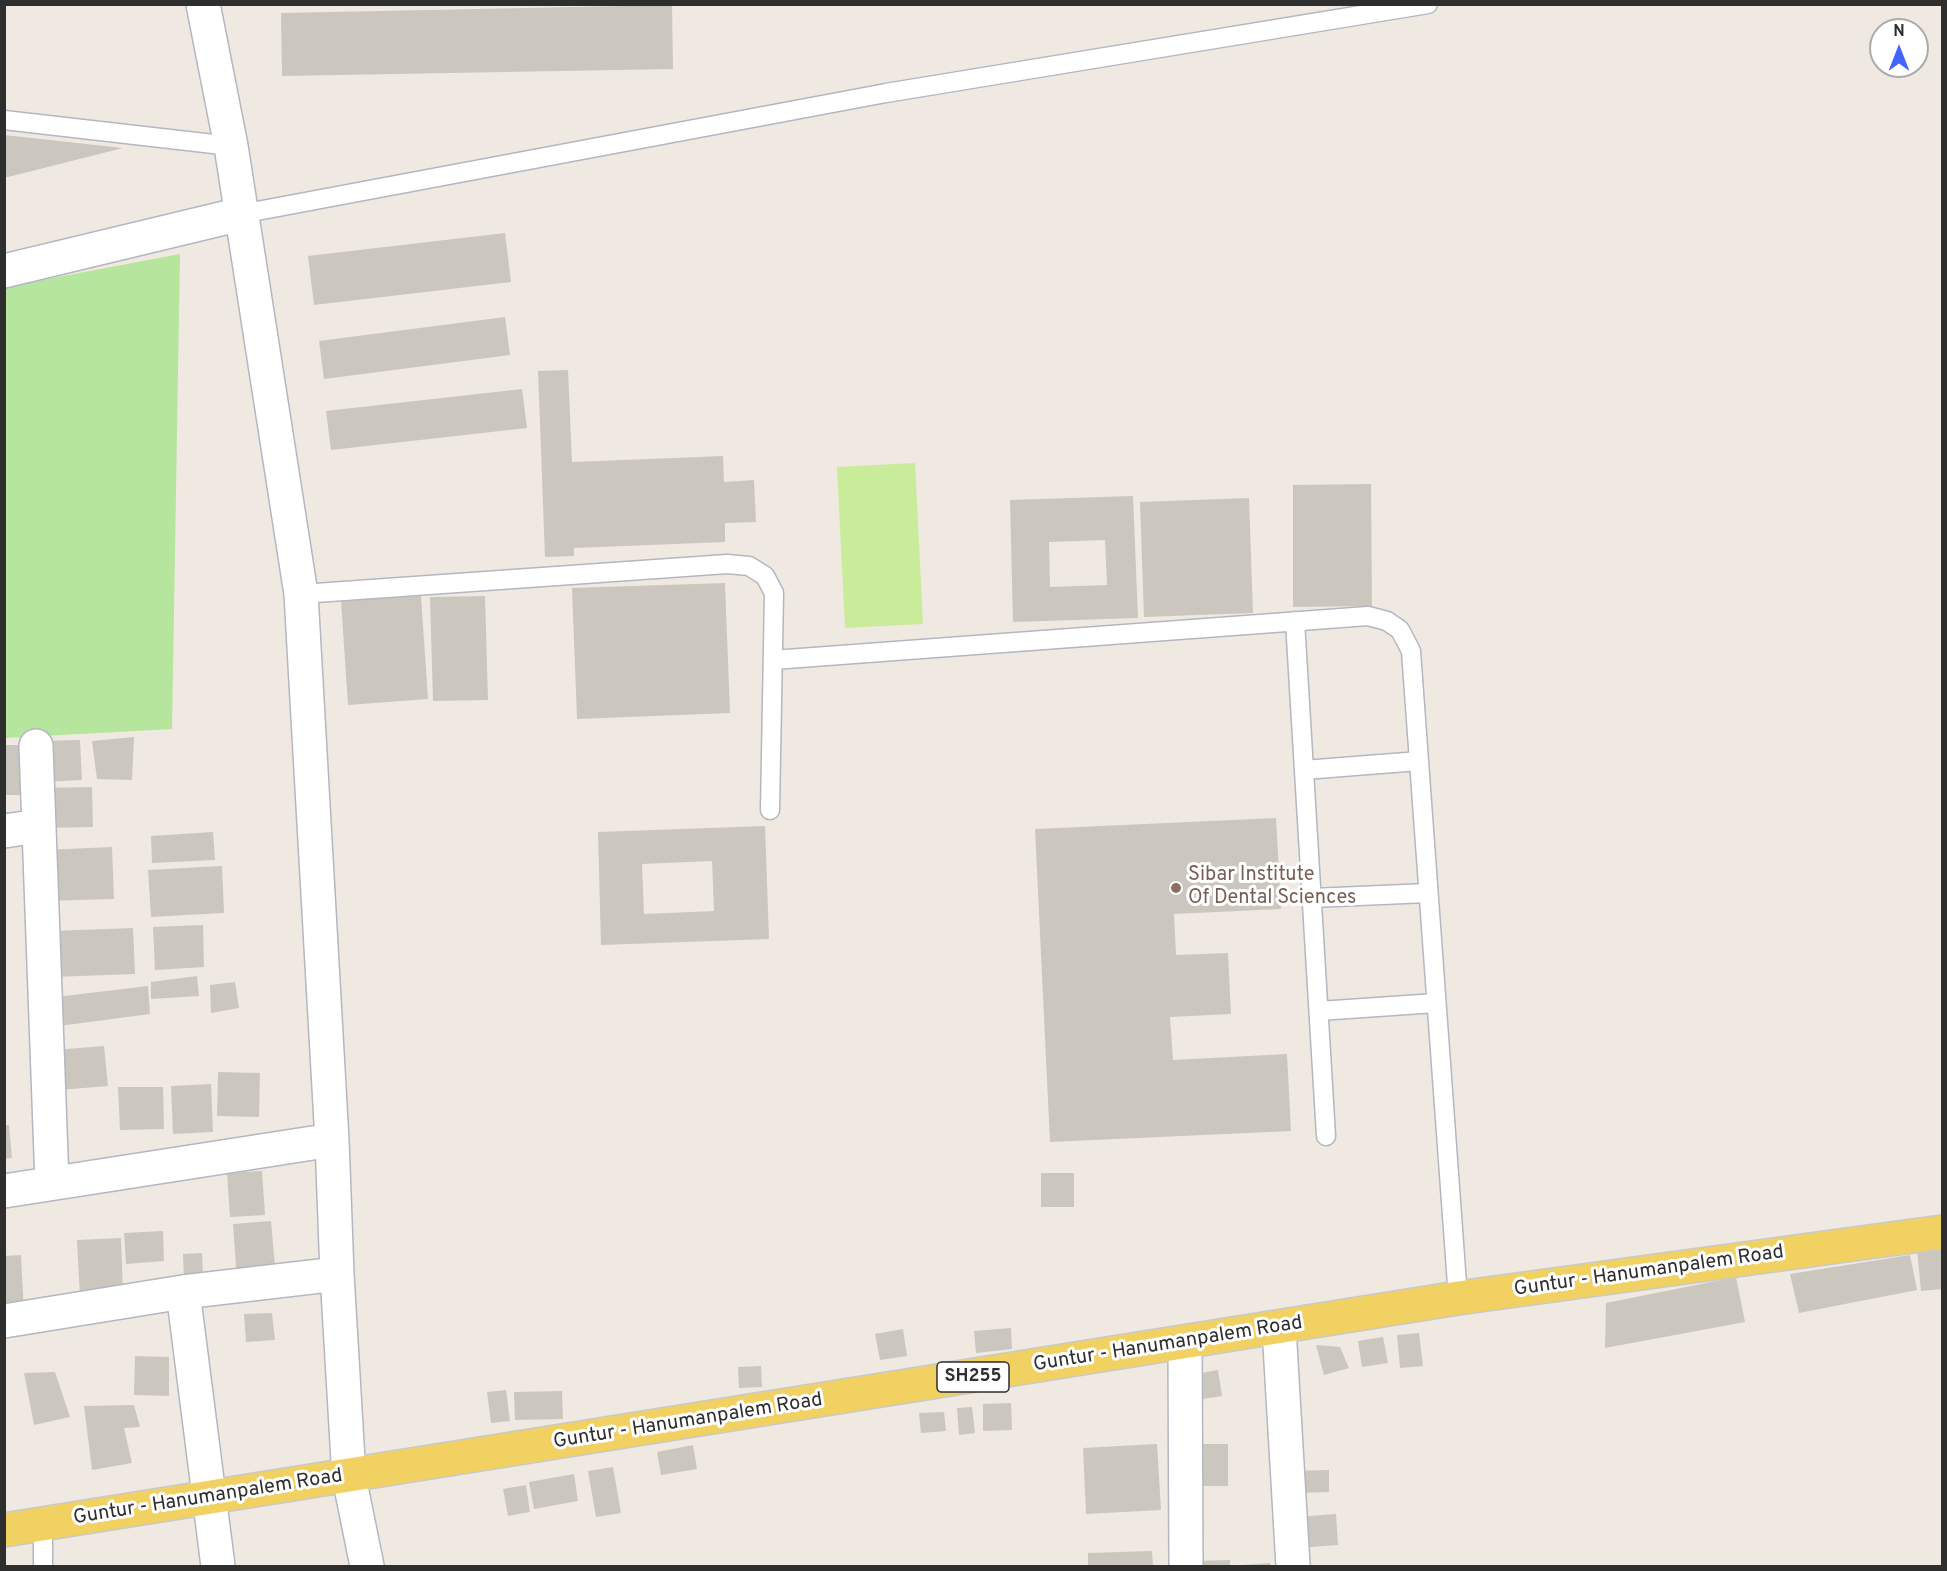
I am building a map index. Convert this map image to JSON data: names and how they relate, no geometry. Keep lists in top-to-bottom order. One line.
{"streets":{"main road":["Guntur - Hanumanpalem Road","SH255"]},"places":["Sibar Institute Of Dental Sciences"],"north":"top"}
